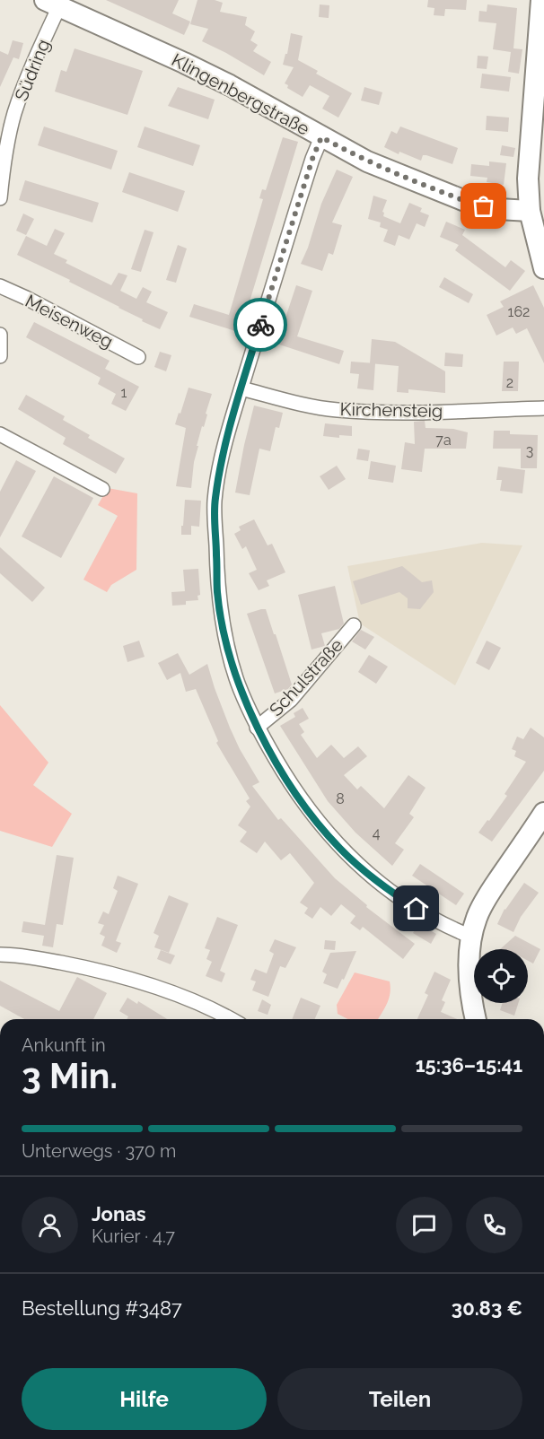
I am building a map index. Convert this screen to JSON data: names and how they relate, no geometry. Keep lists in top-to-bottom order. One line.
{"streets":{"street":["Südring","Klingenbergstraße","Meisenweg","Kirchensteig","Schulstraße"]},"crossings":[["Südring","Klingenbergstraße"],["Klingenbergstraße","Schulstraße"],["Kirchensteig","Schulstraße"]],"house_numbers":["162","2","1","7a","3","8","4"],"page":{"heading":["3 Min.","Ankunft in","15:36–15:41"],"panel":["Jonas","Kurier · 4.7","Bestellung #3487","30.83 €"],"bar":"Unterwegs · 370 m","buttons":["Hilfe","Teilen"]}}
